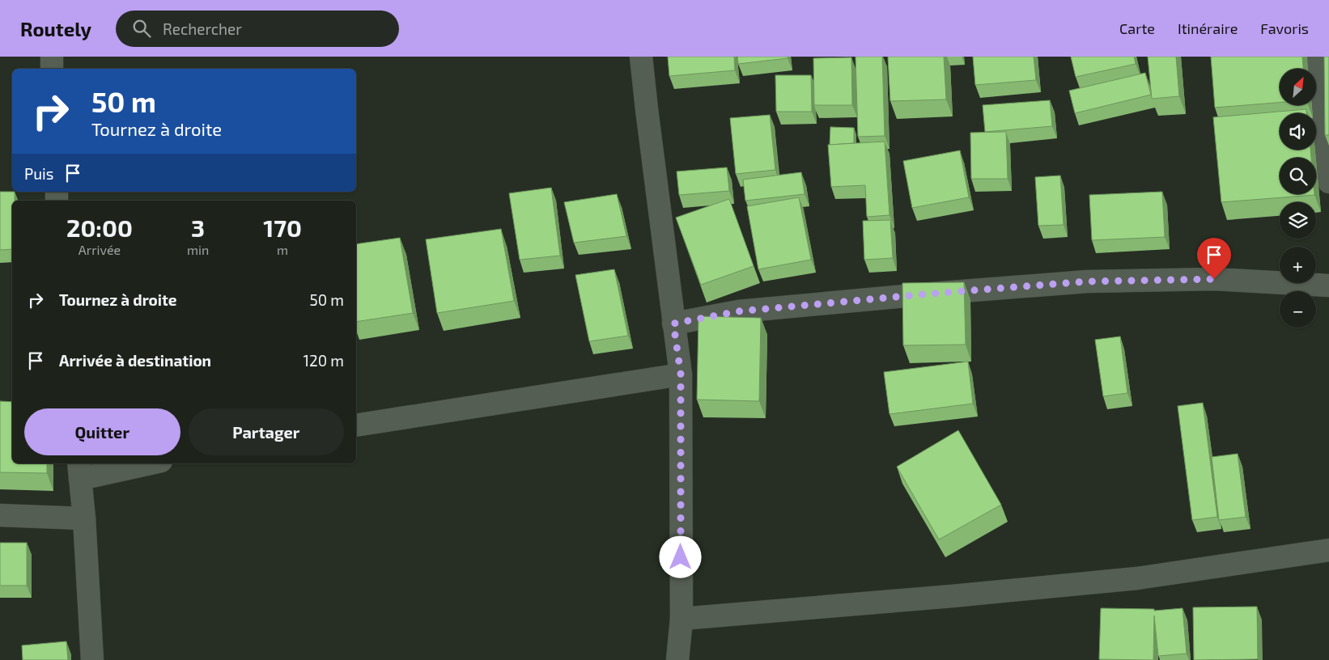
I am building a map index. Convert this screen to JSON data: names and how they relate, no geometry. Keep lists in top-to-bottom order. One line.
{"north":"top right","page":{"header":"Routely","search":"Rechercher","nav":["Carte","Itinéraire","Favoris"],"map_buttons":["+","−"],"turn":["50 m","Tournez à droite"],"then":"Puis","eta":["20:00","Arrivée","3","min","170","m"],"list":[{"name":"Tournez à droite","value":"50 m"},{"name":"Arrivée à destination","value":"120 m"}],"buttons":["Quitter","Partager"]}}
